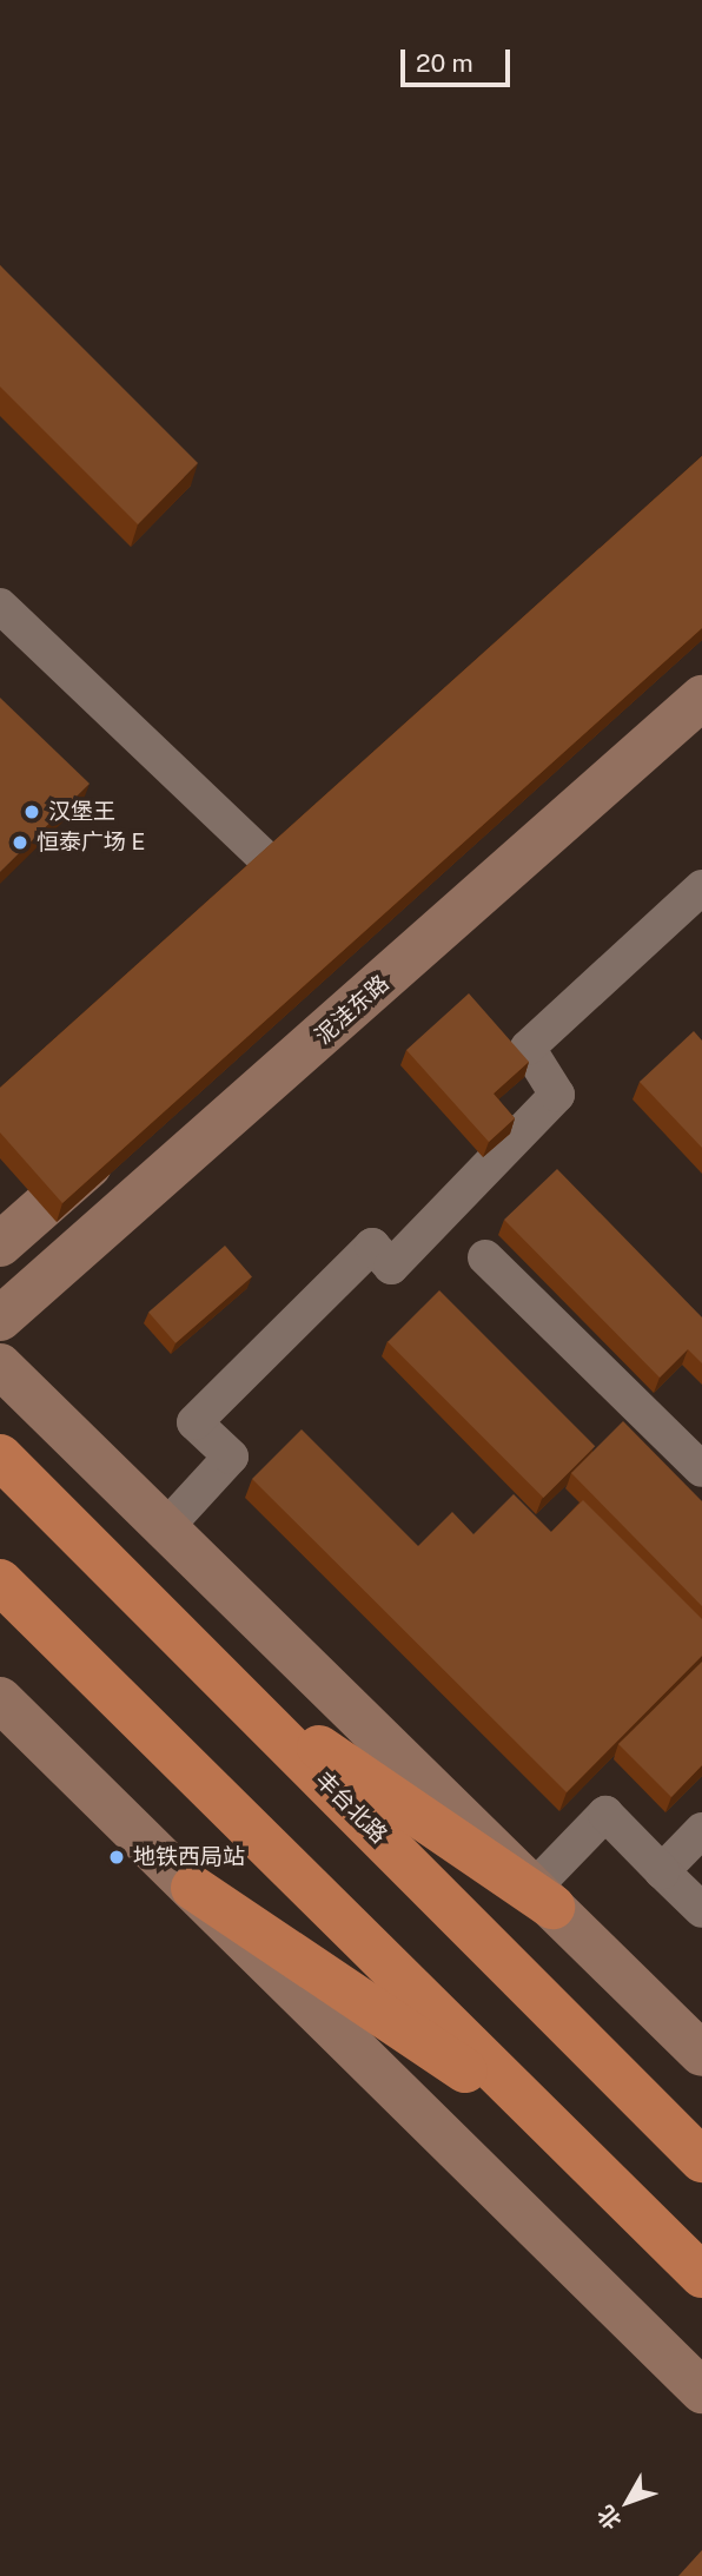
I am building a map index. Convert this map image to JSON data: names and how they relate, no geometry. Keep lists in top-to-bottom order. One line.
{"streets":{"highway":["丰台北路"],"street":["泥洼东路"]},"places":["汉堡王","恒泰广场 E","地铁西局站"],"scale_bar":"20 m","north":"bottom left"}
